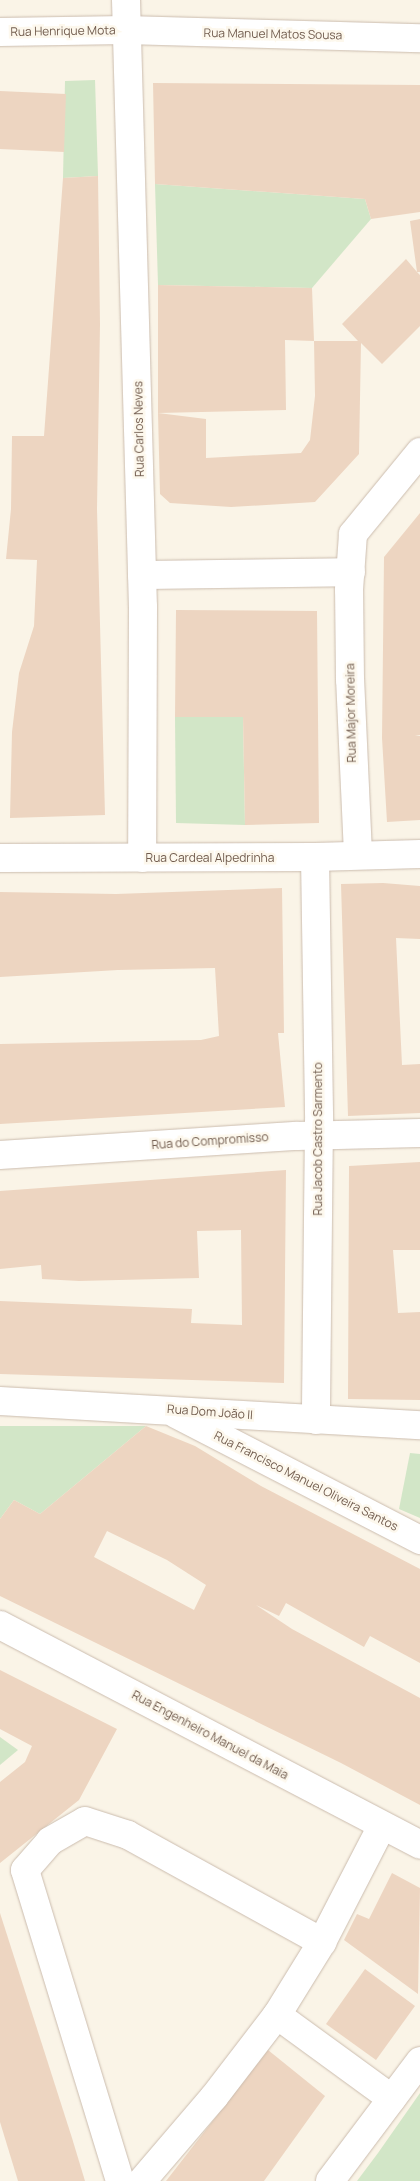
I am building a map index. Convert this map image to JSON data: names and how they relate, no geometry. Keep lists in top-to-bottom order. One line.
{"streets":{"street":["Rua Henrique Mota","Rua Manuel Matos Sousa","Rua Carlos Neves","Rua Major Moreira","Rua Cardeal Alpedrinha","Rua Jacob Castro Sarmento","Rua do Compromisso","Rua Dom João II","Rua Francisco Manuel Oliveira Santos","Rua Engenheiro Manuel da Maia"]},"crossings":[["Rua Henrique Mota","Rua Manuel Matos Sousa"],["Rua Henrique Mota","Rua Carlos Neves"],["Rua Manuel Matos Sousa","Rua Carlos Neves"],["Rua Carlos Neves","Rua Cardeal Alpedrinha"],["Rua Major Moreira","Rua Cardeal Alpedrinha"],["Rua Cardeal Alpedrinha","Rua Jacob Castro Sarmento"],["Rua Jacob Castro Sarmento","Rua do Compromisso"],["Rua Jacob Castro Sarmento","Rua Dom João II"],["Rua Dom João II","Rua Francisco Manuel Oliveira Santos"]]}
